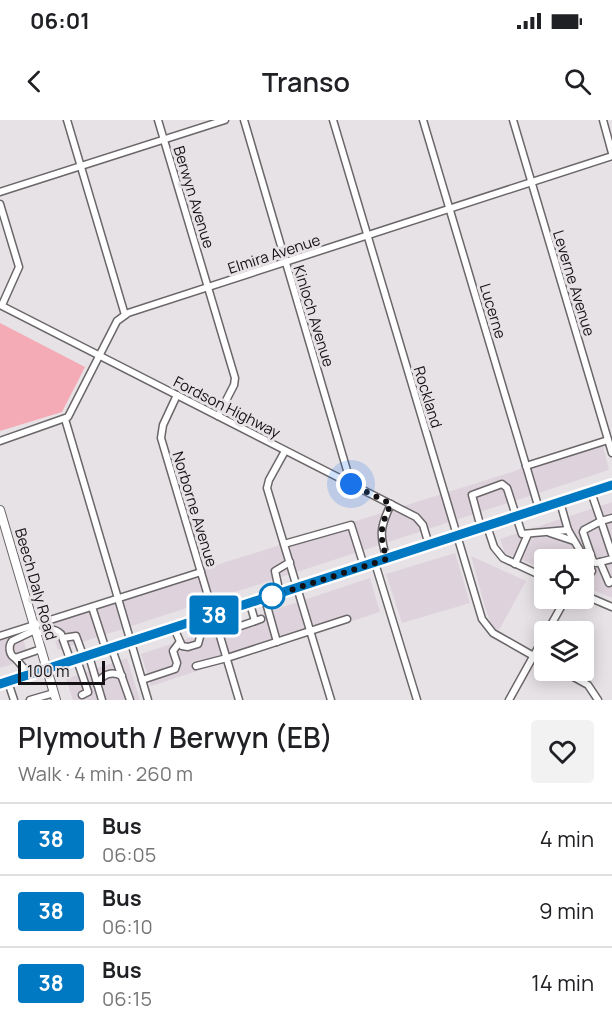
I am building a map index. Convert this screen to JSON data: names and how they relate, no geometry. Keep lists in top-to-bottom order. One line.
{"streets":{"main road":["Beech Daly Road"],"street":["Berwyn Avenue","Elmira Avenue","Leverne Avenue","Lucerne","Kinloch Avenue","Rockland","Fordson Highway","Norborne Avenue"]},"crossings":[["Berwyn Avenue","Elmira Avenue"],["Berwyn Avenue","Fordson Highway"],["Elmira Avenue","Leverne Avenue"],["Elmira Avenue","Lucerne"],["Elmira Avenue","Kinloch Avenue"],["Elmira Avenue","Rockland"],["Kinloch Avenue","Fordson Highway"],["Fordson Highway","Norborne Avenue"]],"lines":["bus line 38"],"scale_bar":"100 m","page":{"status":"06:01","header":"Transo","on_map":"38","scale":"100 m","heading":["Plymouth / Berwyn (EB)","Walk · 4 min · 260 m"],"list":[{"mark":"38","name":"Bus","note":"06:05","value":"4 min"},{"mark":"38","name":"Bus","note":"06:10","value":"9 min"},{"mark":"38","name":"Bus","note":"06:15","value":"14 min"}]}}
